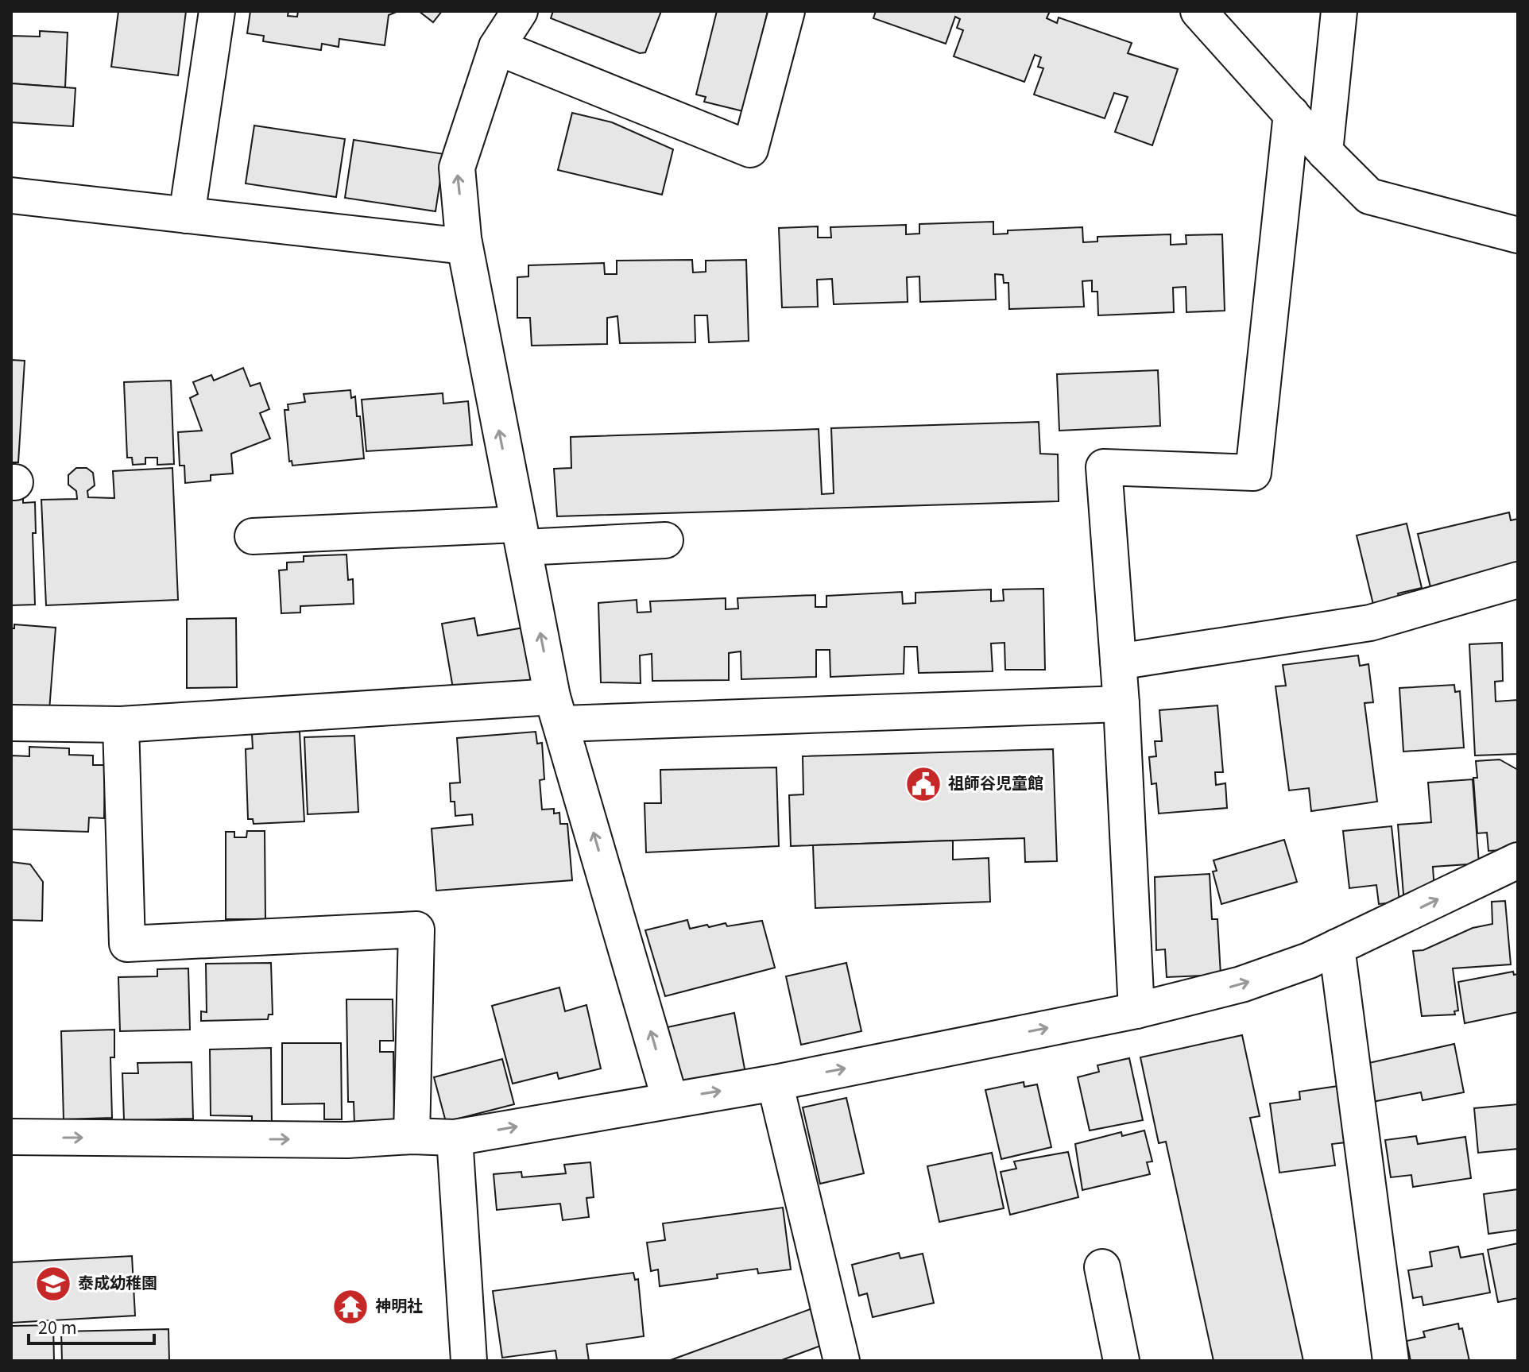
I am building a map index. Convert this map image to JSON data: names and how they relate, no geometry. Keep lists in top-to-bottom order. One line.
{"places":{"public building":["祖師谷児童館"],"school or university":["泰成幼稚園"],"temple":["神明社"]},"scale_bar":"20 m"}
